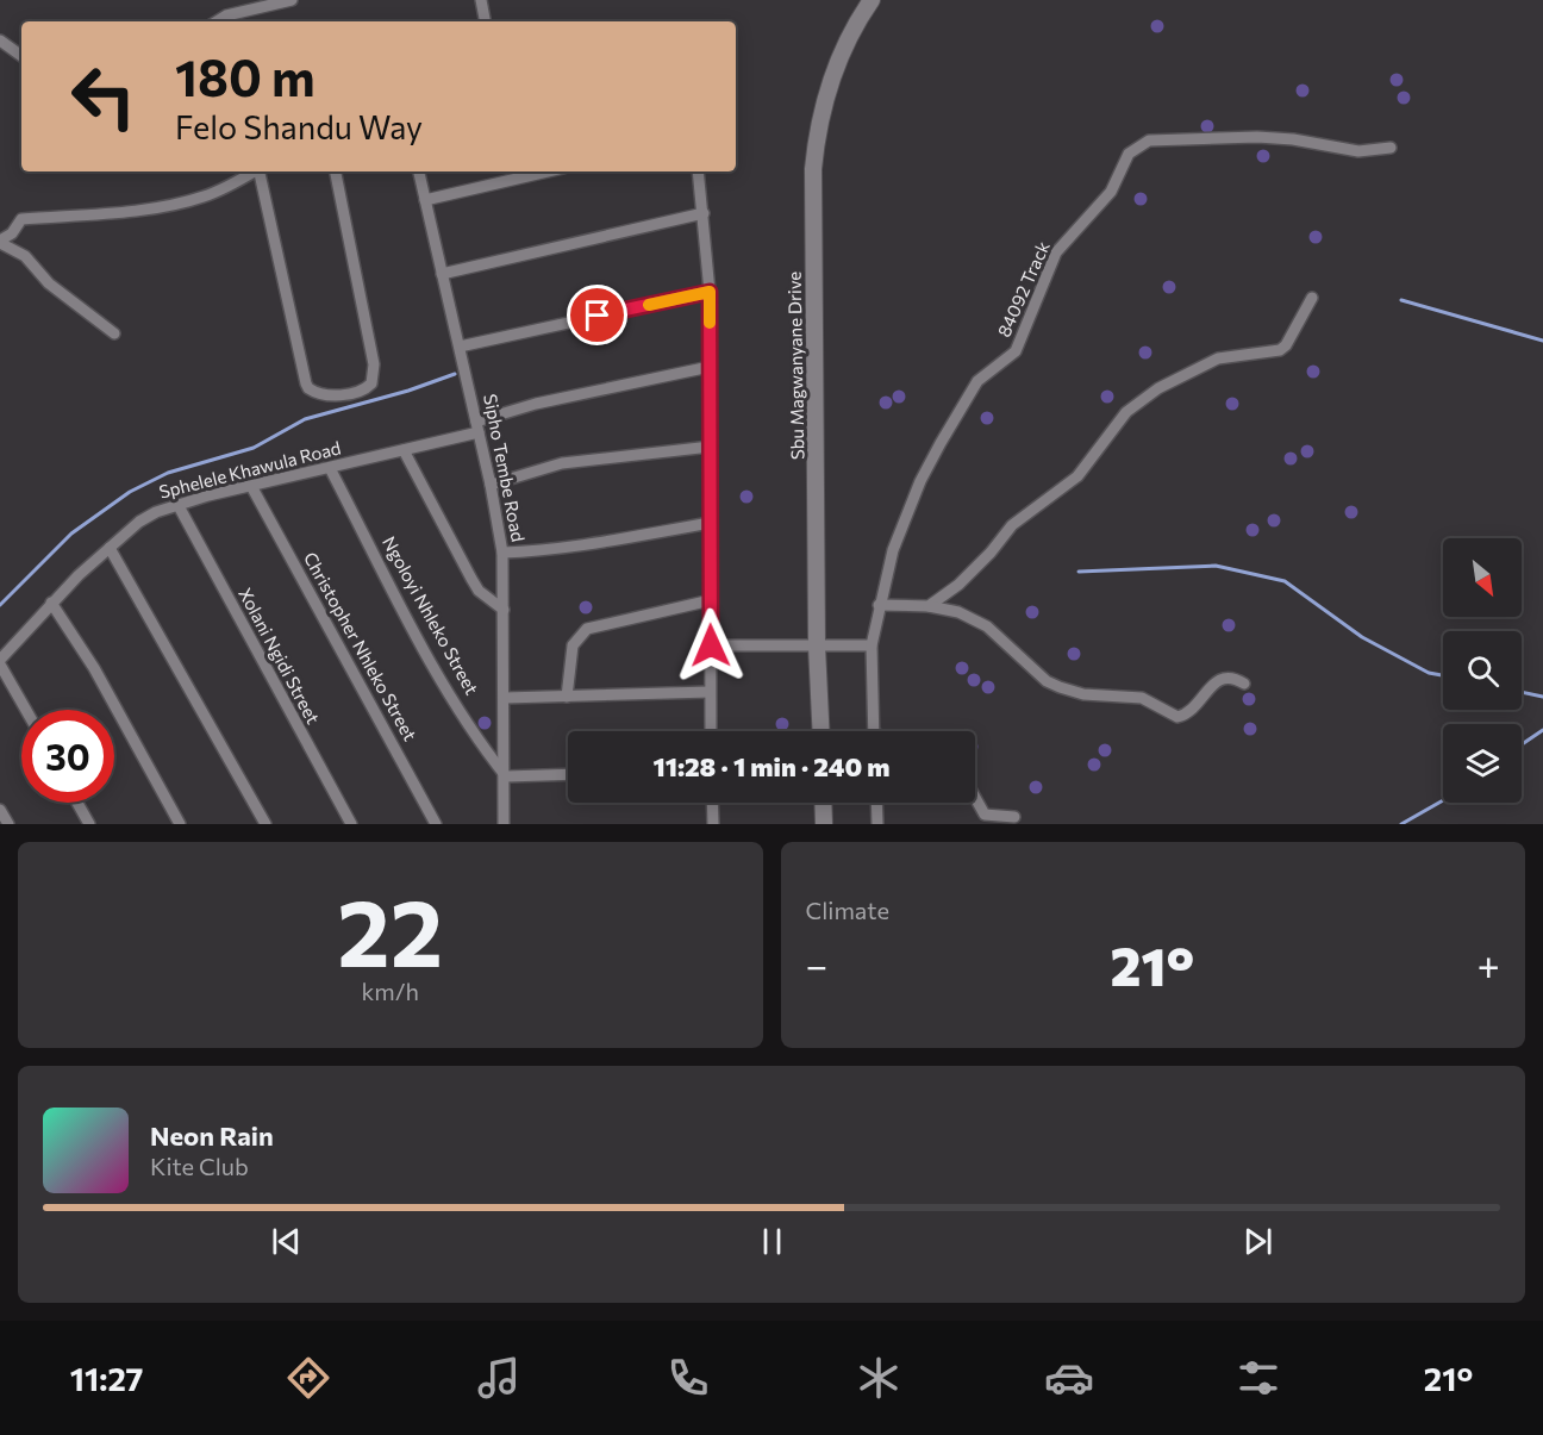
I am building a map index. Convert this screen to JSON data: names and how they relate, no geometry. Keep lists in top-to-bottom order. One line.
{"streets":{"main road":["Sbu Magwanyane Drive"],"street":["84092 Track","Sipho Tembe Road","Sphelele Khawula Road","Ngoloyi Nhleko Street","Christopher Nhleko Street","Xolani Ngidi Street"]},"crossings":[["Sipho Tembe Road","Sphelele Khawula Road"],["Sipho Tembe Road","Ngoloyi Nhleko Street"],["Sphelele Khawula Road","Ngoloyi Nhleko Street"],["Sphelele Khawula Road","Christopher Nhleko Street"],["Sphelele Khawula Road","Xolani Ngidi Street"]],"north":"bottom right","page":{"turn":["180 m","Felo Shandu Way"],"limit":"30","trip":"11:28 · 1 min · 240 m","tile":[["22","km/h"],"Climate"],"heat":["−","21°","+"],"song":["Neon Rain","Kite Club"],"tabs":["11:27","21°"]}}
